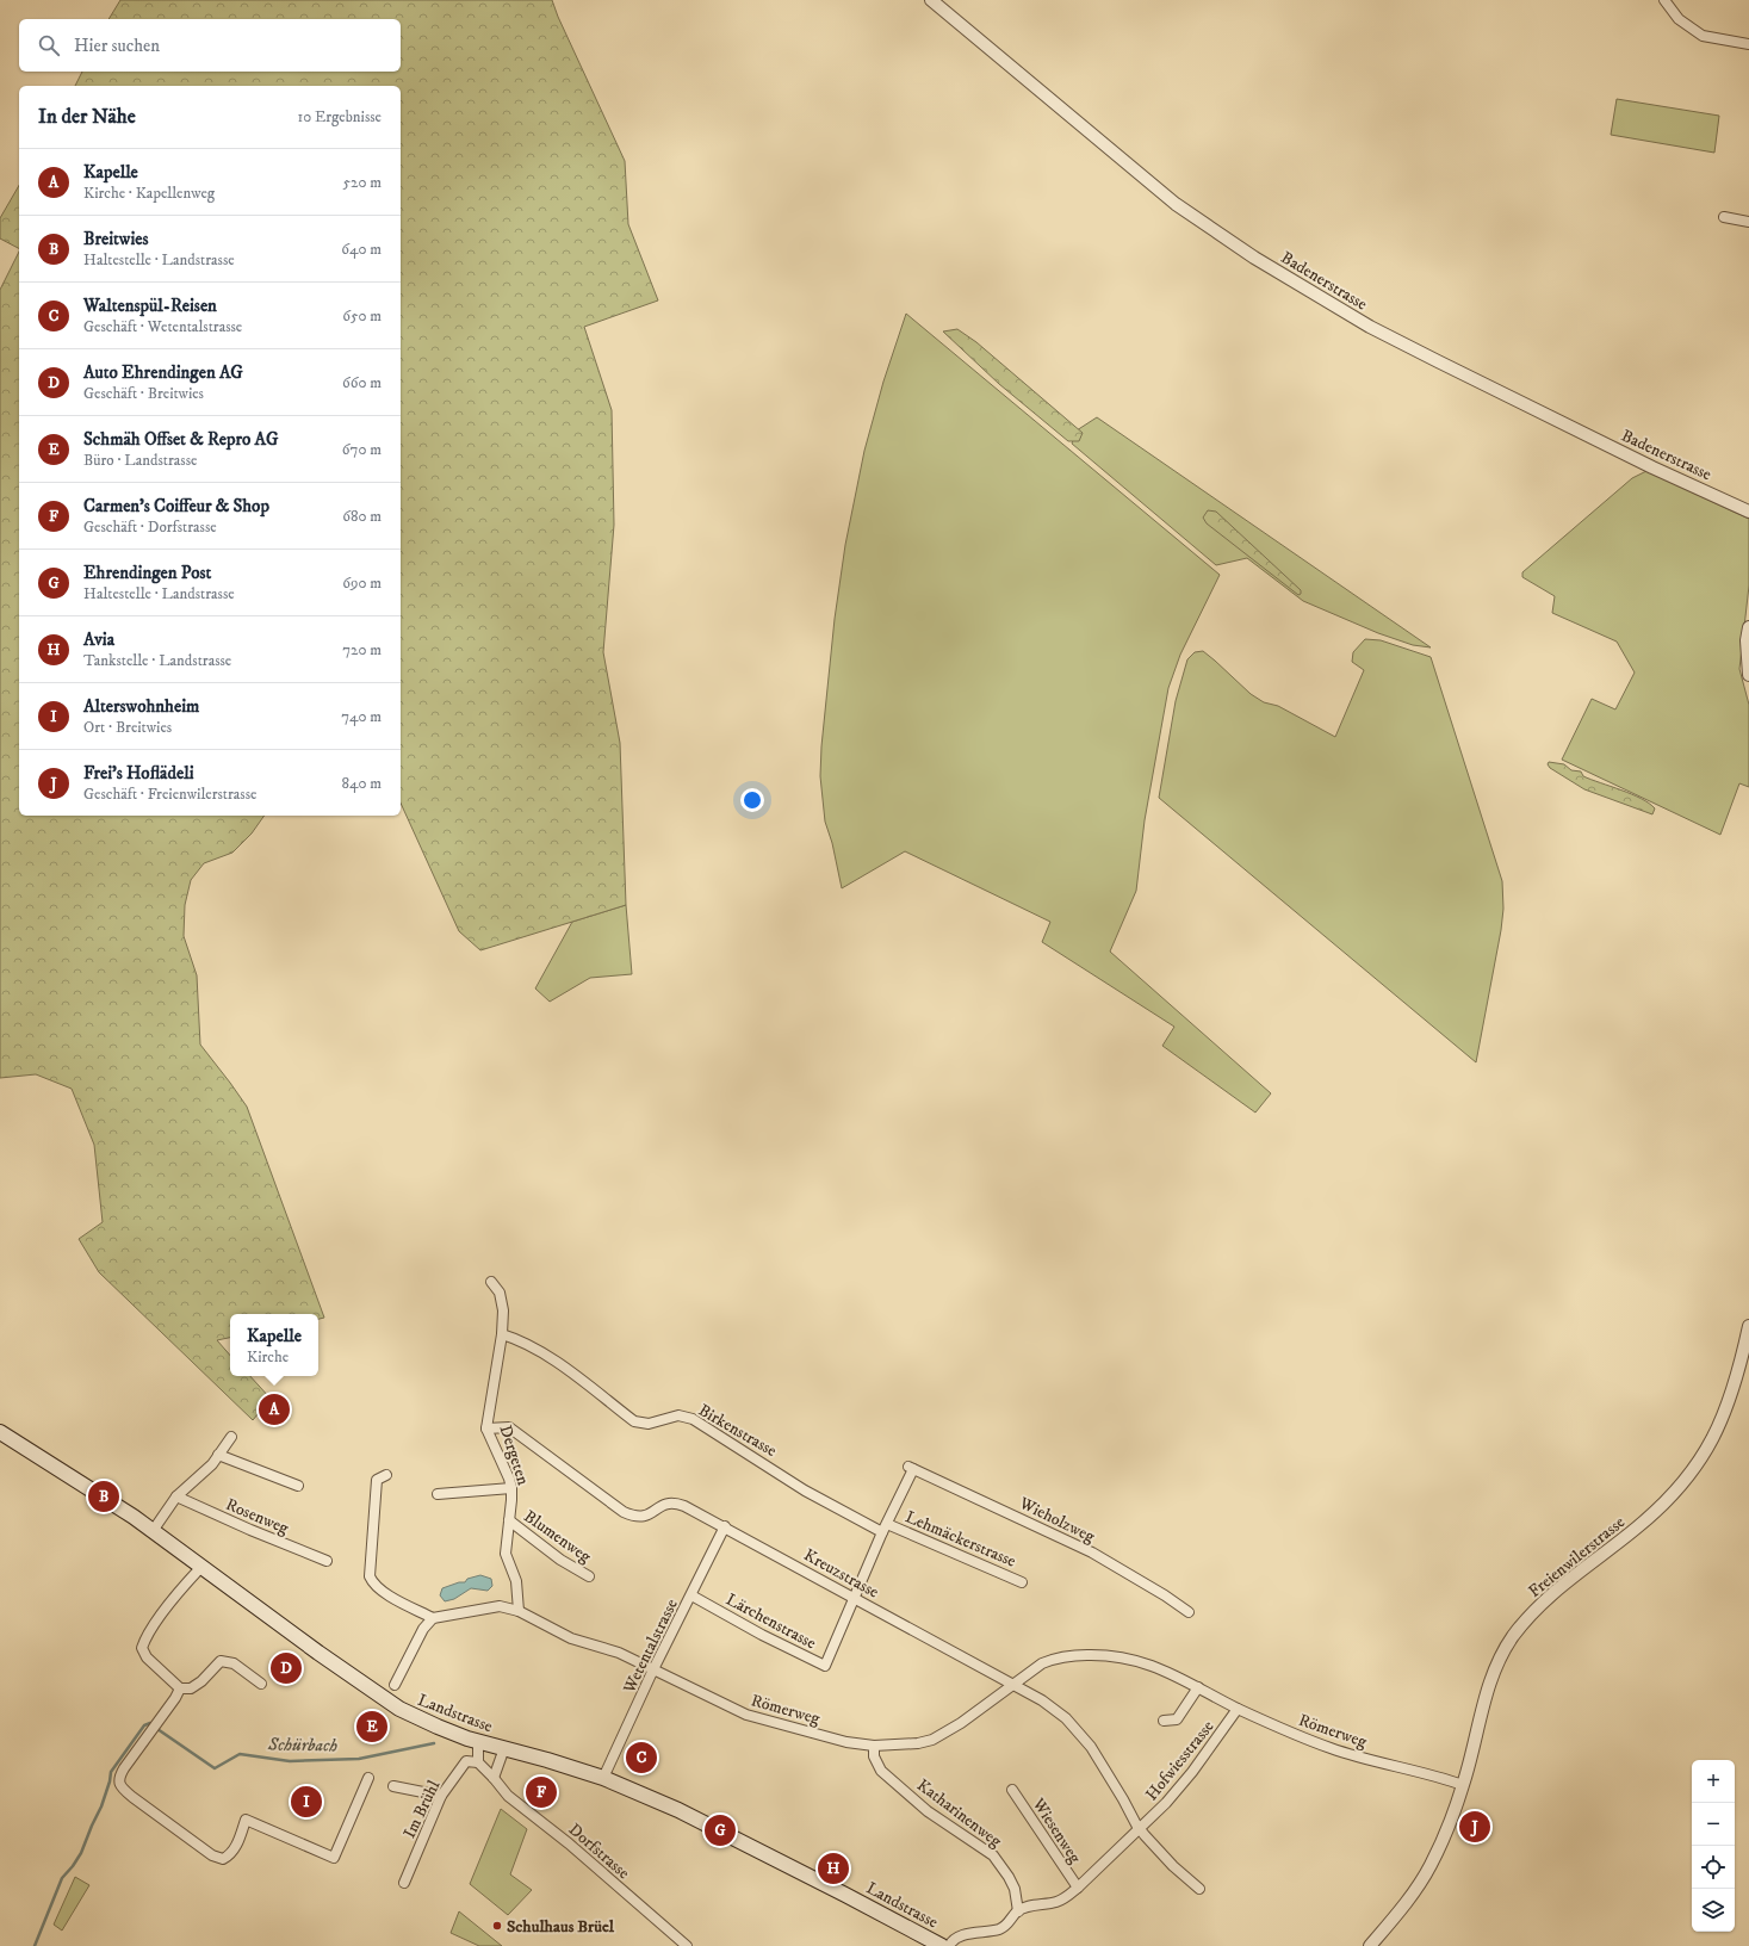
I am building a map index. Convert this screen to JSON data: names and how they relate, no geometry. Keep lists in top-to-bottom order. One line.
{"streets":{"main road":["Landstrasse"],"street":["Badenerstrasse","Birkenstrasse","Dergeten","Rosenweg","Wieholzweg","Blumenweg","Lehmäckerstrasse","Freienwilerstrasse","Kreuzstrasse","Lärchenstrasse","Wetentalstrasse","Römerweg","Hofwiesstrasse","Im Brühl","Katharinenweg","Wiesenweg","Dorfstrasse"]},"crossings":[["Birkenstrasse","Dergeten"],["Birkenstrasse","Lehmäckerstrasse"],["Birkenstrasse","Lärchenstrasse"],["Dergeten","Blumenweg"],["Dergeten","Kreuzstrasse"],["Dergeten","Römerweg"],["Wieholzweg","Lärchenstrasse"],["Lehmäckerstrasse","Lärchenstrasse"],["Freienwilerstrasse","Römerweg"],["Kreuzstrasse","Lärchenstrasse"],["Kreuzstrasse","Wetentalstrasse"],["Kreuzstrasse","Römerweg"],["Kreuzstrasse","Hofwiesstrasse"],["Lärchenstrasse","Wetentalstrasse"],["Wetentalstrasse","Römerweg"],["Wetentalstrasse","Landstrasse"],["Römerweg","Hofwiesstrasse"],["Römerweg","Katharinenweg"],["Landstrasse","Hofwiesstrasse"],["Hofwiesstrasse","Katharinenweg"],["Hofwiesstrasse","Wiesenweg"],["Im Brühl","Dorfstrasse"]],"water":["Schürbach"],"places":["Schulhaus Brüel"],"page":{"search":"Hier suchen","heading":["In der Nähe","10 Ergebnisse"],"list":[{"mark":"A","name":"Kapelle","note":"Kirche · Kapellenweg","value":"520 m"},{"mark":"B","name":"Breitwies","note":"Haltestelle · Landstrasse","value":"640 m"},{"mark":"C","name":"Waltenspül-Reisen","note":"Geschäft · Wetentalstrasse","value":"650 m"},{"mark":"D","name":"Auto Ehrendingen AG","note":"Geschäft · Breitwies","value":"660 m"},{"mark":"E","name":"Schmäh Offset & Repro AG","note":"Büro · Landstrasse","value":"670 m"},{"mark":"F","name":"Carmen's Coiffeur & Shop","note":"Geschäft · Dorfstrasse","value":"680 m"},{"mark":"G","name":"Ehrendingen Post","note":"Haltestelle · Landstrasse","value":"690 m"},{"mark":"H","name":"Avia","note":"Tankstelle · Landstrasse","value":"720 m"},{"mark":"I","name":"Alterswohnheim","note":"Ort · Breitwies","value":"740 m"},{"mark":"J","name":"Frei's Hoflädeli","note":"Geschäft · Freienwilerstrasse","value":"840 m"}],"popup":["Kapelle","Kirche"],"pins":["A","B","D","E","C","F","I","J","G","H"],"map_buttons":["+","−"]}}
